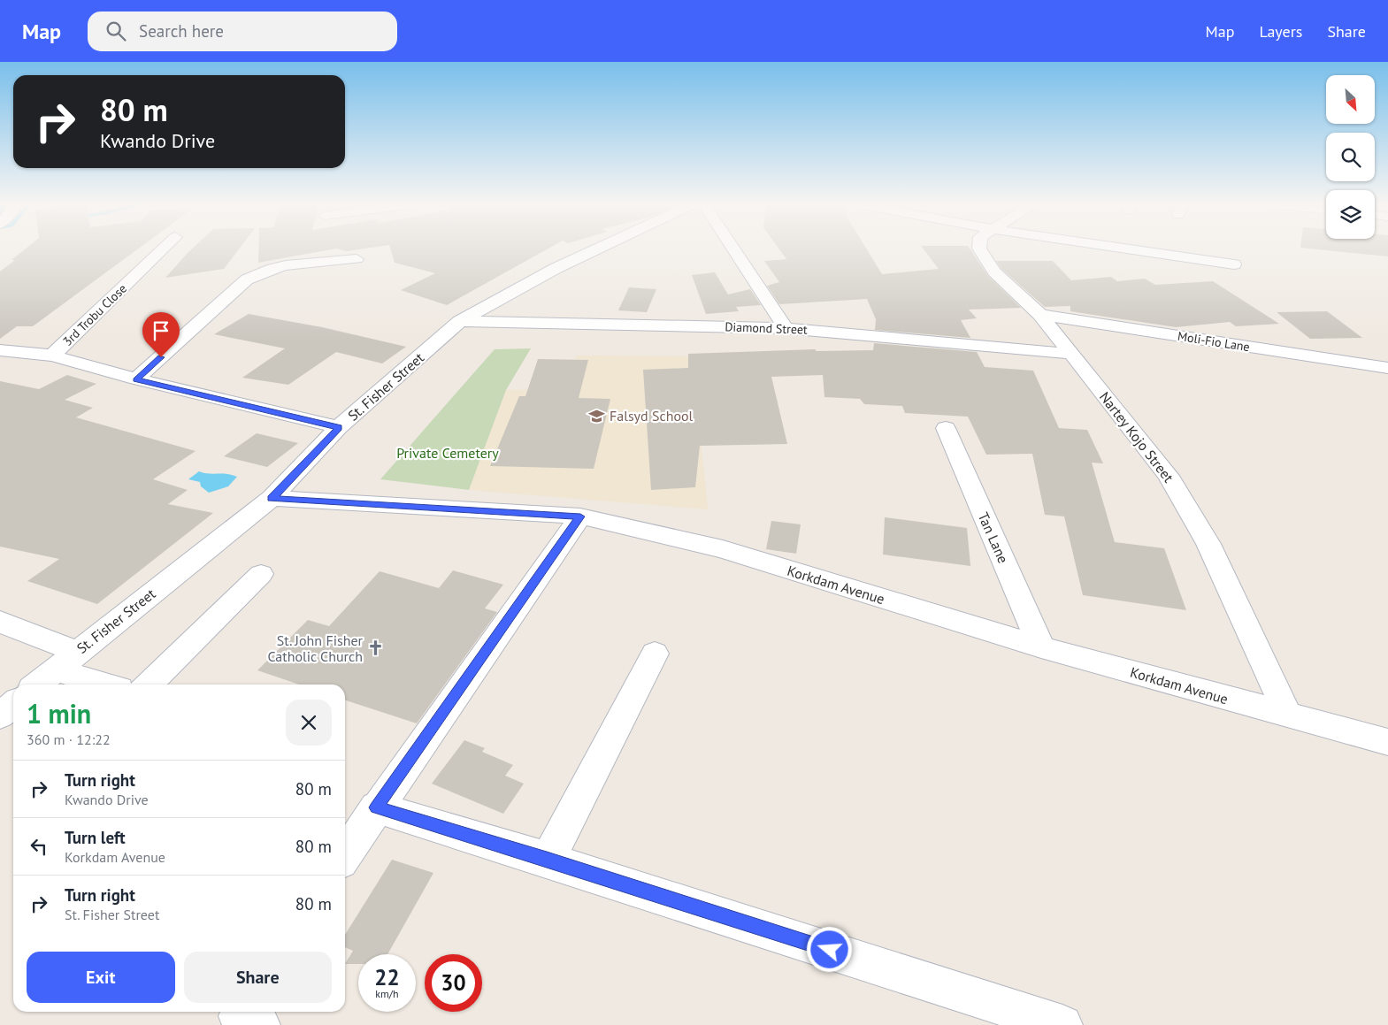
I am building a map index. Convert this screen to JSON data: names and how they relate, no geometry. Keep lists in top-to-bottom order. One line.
{"streets":{"street":["3rd Trobu Close","Diamond Street","Moli-Fio Lane","St. Fisher Street","Nartey Kojo Street","Tan Lane","Korkdam Avenue"]},"crossings":[["Diamond Street","St. Fisher Street"],["Diamond Street","Nartey Kojo Street"],["Moli-Fio Lane","Nartey Kojo Street"],["St. Fisher Street","Korkdam Avenue"],["Nartey Kojo Street","Korkdam Avenue"],["Tan Lane","Korkdam Avenue"]],"parks":["Private Cemetery"],"places":{"school or university":["Falsyd School"],"church":["St. John Fisher Catholic Church"]},"north":"bottom right","page":{"header":"Map","search":"Search here","nav":["Map","Layers","Share"],"turn":["80 m","Kwando Drive"],"heading":["1 min","360 m · 12:22"],"list":[{"name":"Turn right","note":"Kwando Drive","value":"80 m"},{"name":"Turn left","note":"Korkdam Avenue","value":"80 m"},{"name":"Turn right","note":"St. Fisher Street","value":"80 m"}],"buttons":["Exit","Share"],"speed":"22 km/h","limit":"30"}}
